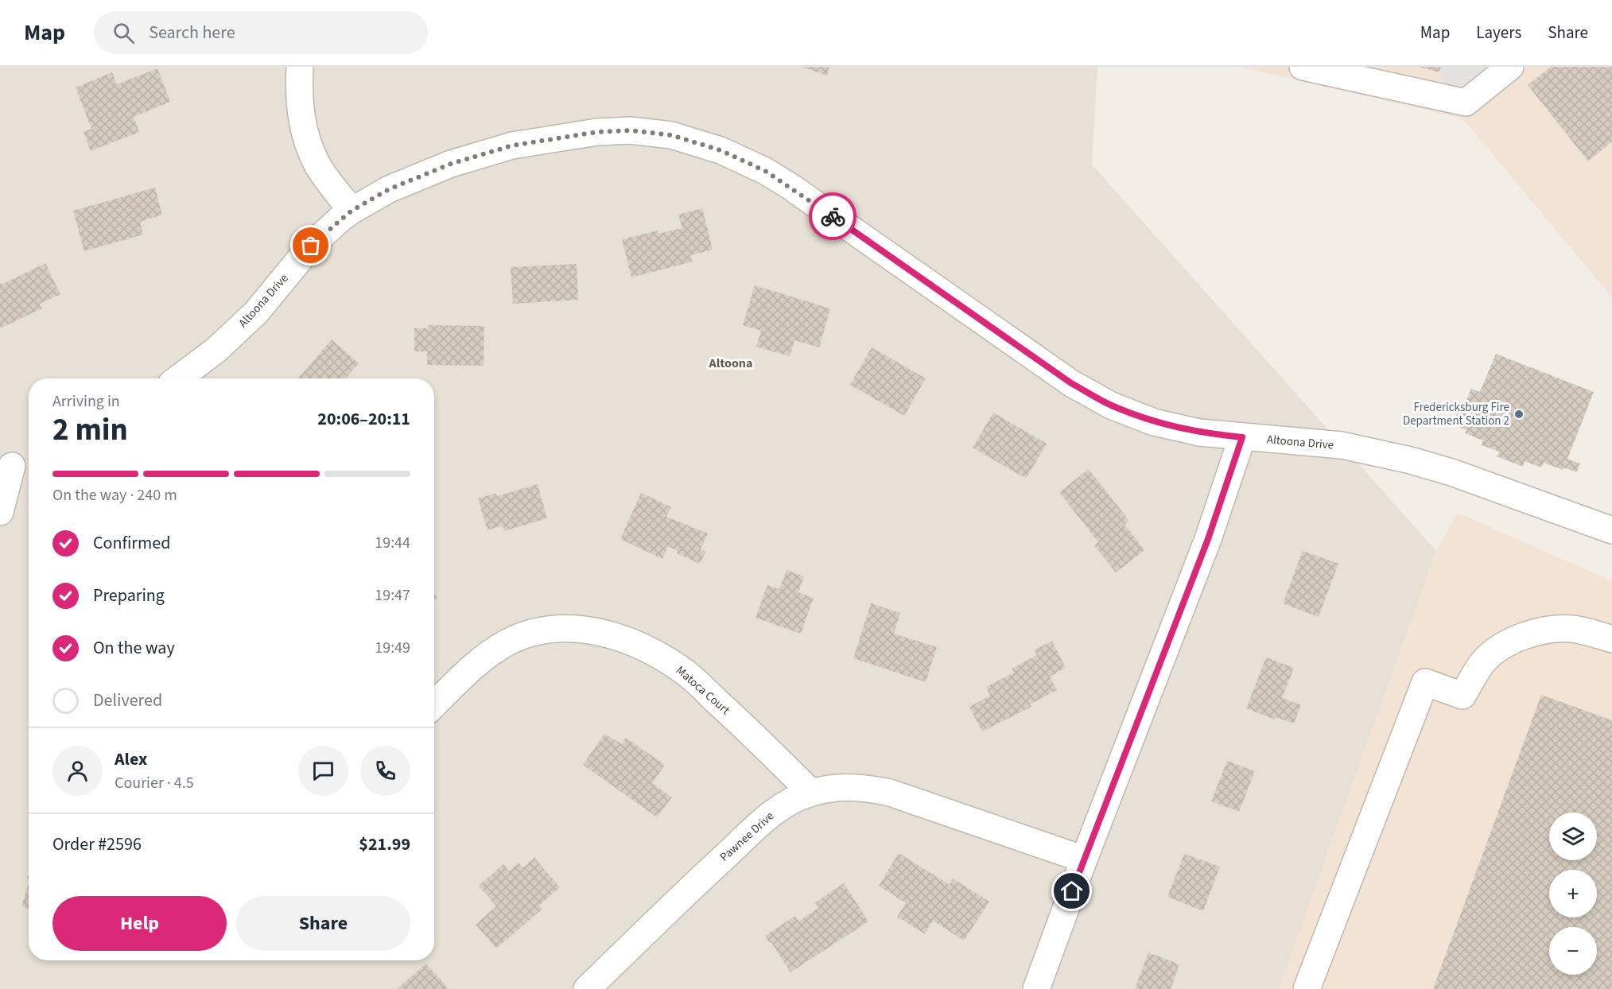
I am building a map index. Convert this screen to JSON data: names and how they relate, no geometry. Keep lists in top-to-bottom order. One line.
{"streets":{"street":["Altoona Drive","Matoca Court","Pawnee Drive"]},"crossings":[["Matoca Court","Pawnee Drive"]],"districts":["Altoona"],"places":["Fredericksburg Fire Department Station 2"],"page":{"header":"Map","search":"Search here","nav":["Map","Layers","Share"],"heading":["2 min","Arriving in","20:06–20:11"],"panel":["Alex","Courier · 4.5","Order #2596","$21.99"],"bar":"On the way · 240 m","list":[["Confirmed","19:44"],["Preparing","19:47"],["On the way","19:49"],"Delivered"],"map_buttons":["+","−"],"buttons":["Help","Share"]}}
